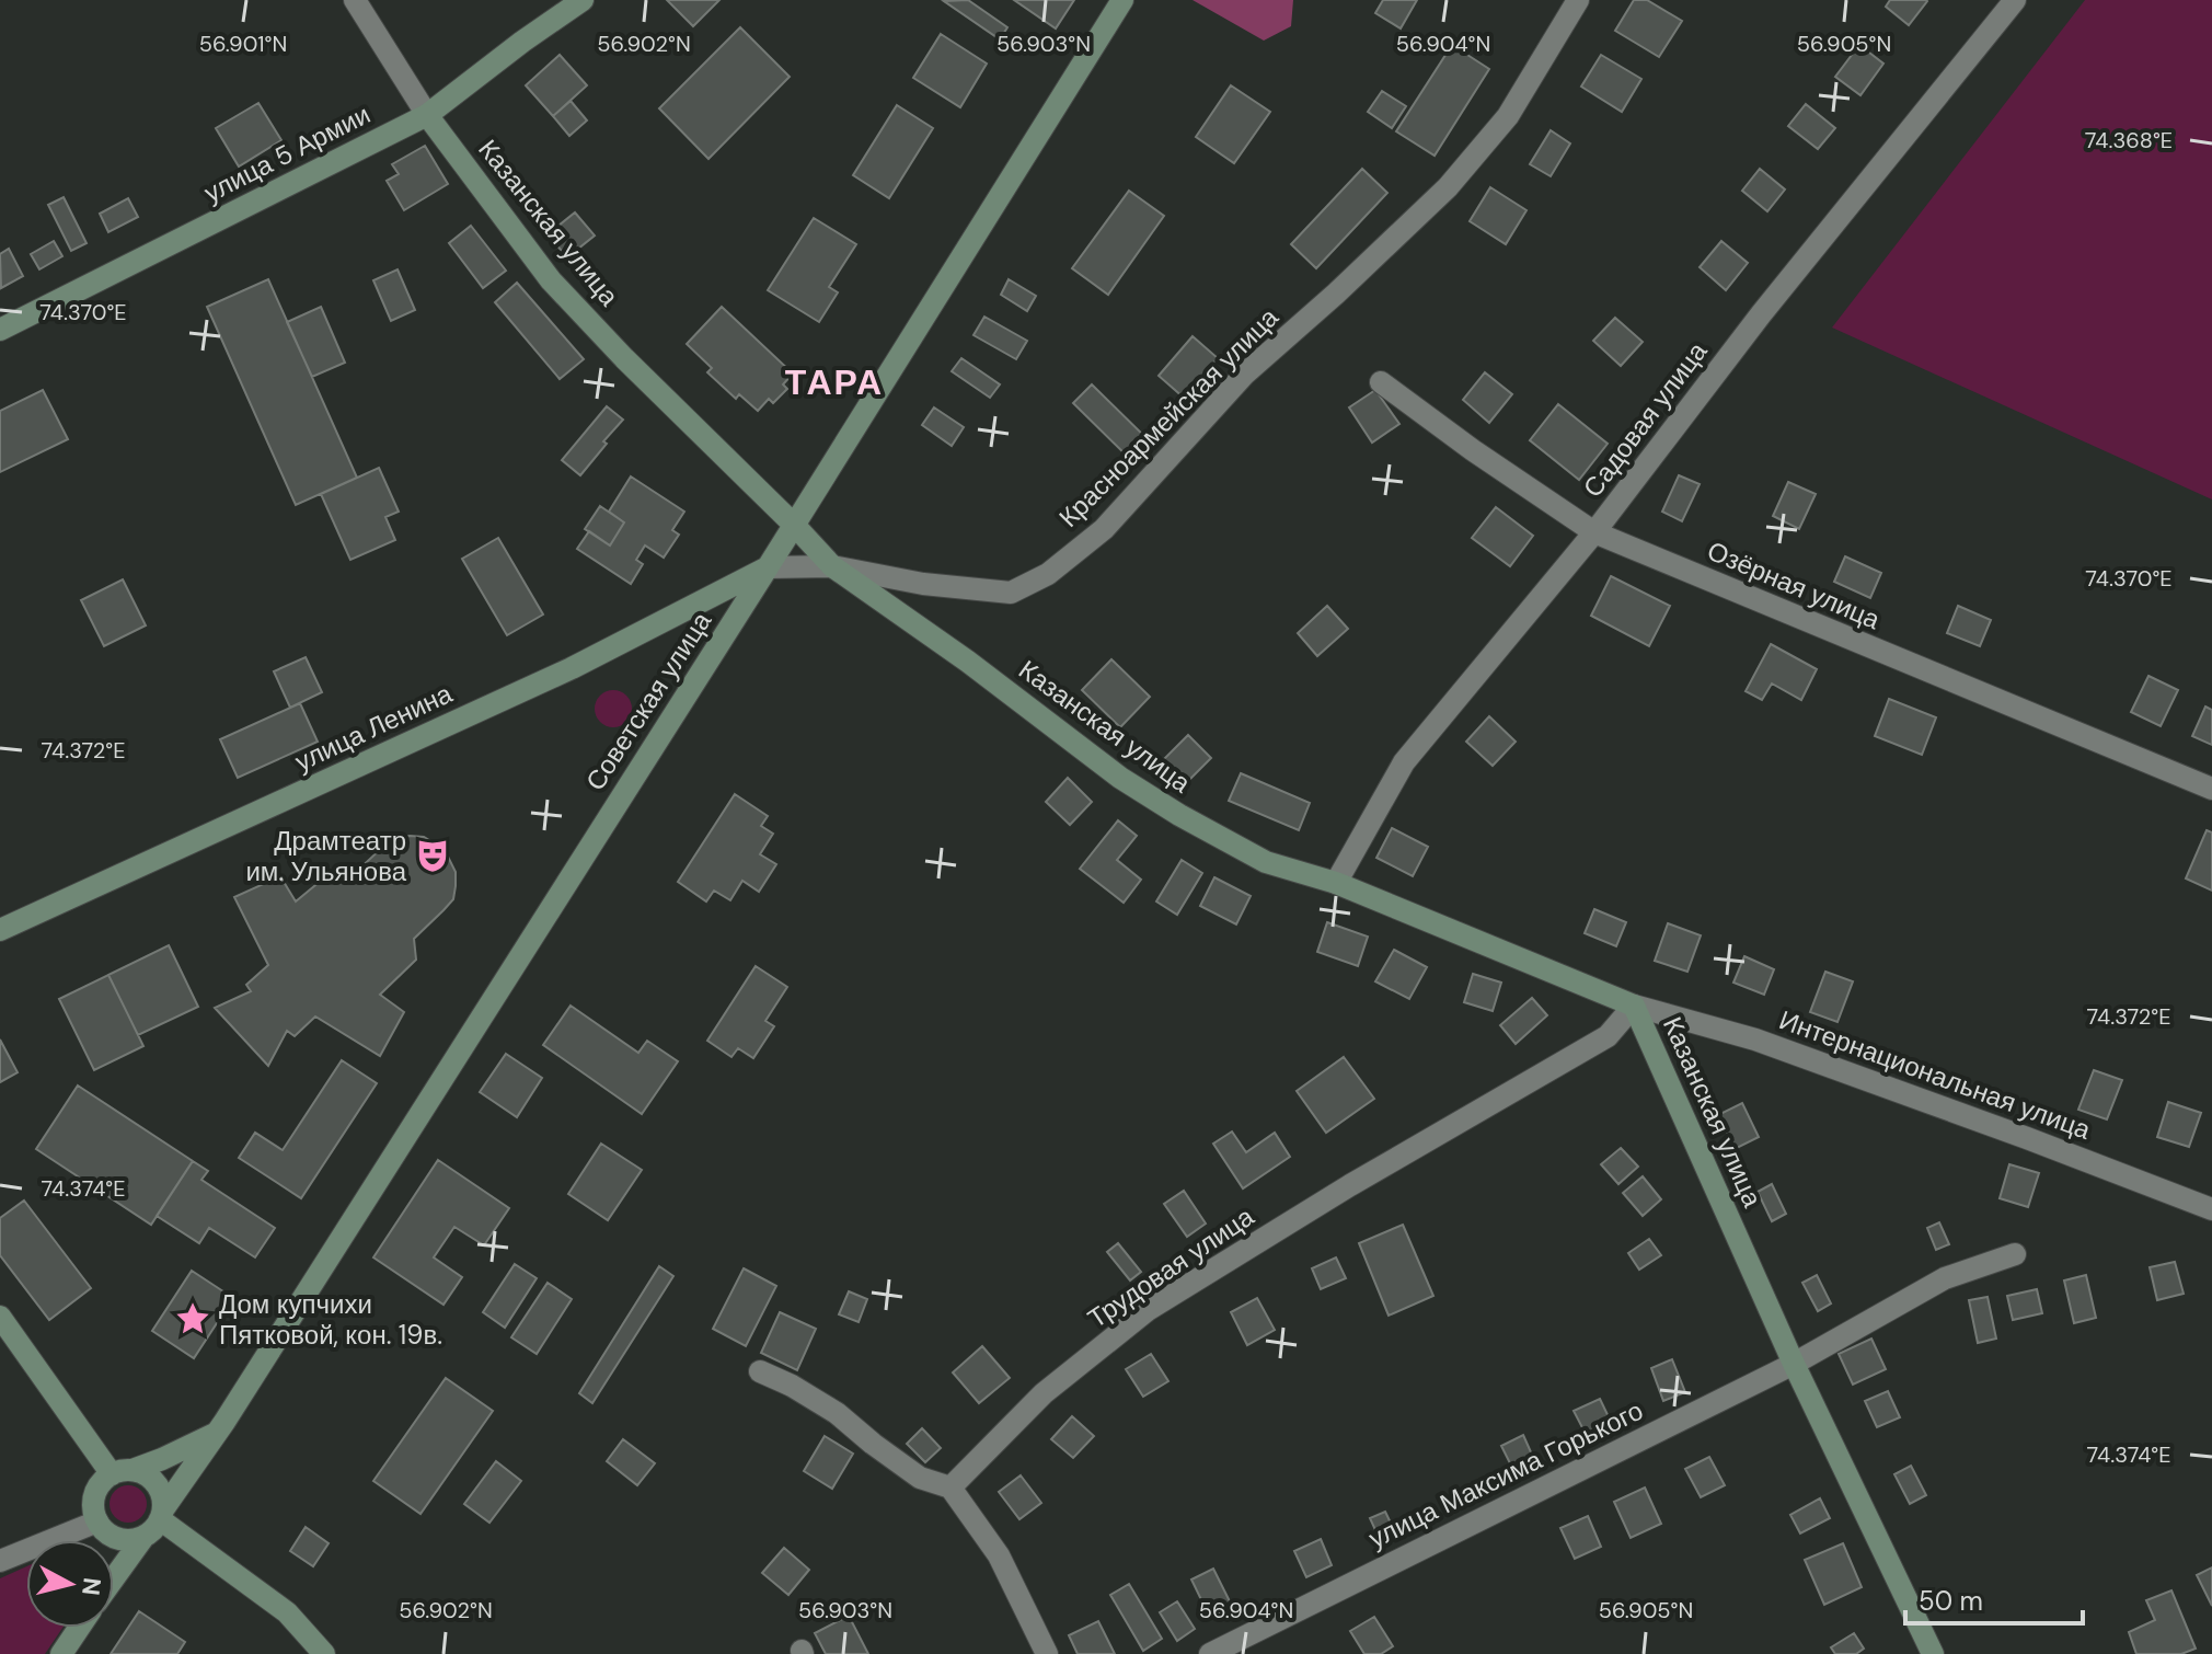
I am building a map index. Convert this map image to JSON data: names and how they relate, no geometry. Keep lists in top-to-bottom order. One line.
{"streets":{"main road":["улица 5 Армии","Казанская улица","Советская улица","улица Ленина"],"street":["Красноармейская улица","Садовая улица","Озёрная улица","Интернациональная улица","Трудовая улица","улица Максима Горького"]},"crossings":[["улица 5 Армии","Казанская улица"],["Казанская улица","Красноармейская улица"],["Казанская улица","Садовая улица"],["Казанская улица","Советская улица"],["Казанская улица","Интернациональная улица"],["Казанская улица","Трудовая улица"],["Казанская улица","улица Максима Горького"],["Красноармейская улица","Советская улица"],["Красноармейская улица","улица Ленина"],["Садовая улица","Озёрная улица"],["Советская улица","улица Ленина"],["Интернациональная улица","Трудовая улица"]],"districts":["ТАРА"],"places":{"theatre":["Драмтеатр им. Ульянова"],"place":["Дом купчихи Пятковой, кон. 19в."]},"scale_bar":"50 m","north":"right","coordinates":["56.901°N","56.902°N","56.903°N","56.904°N","56.905°N","74.368°E","74.370°E","74.372°E","74.374°E"]}
